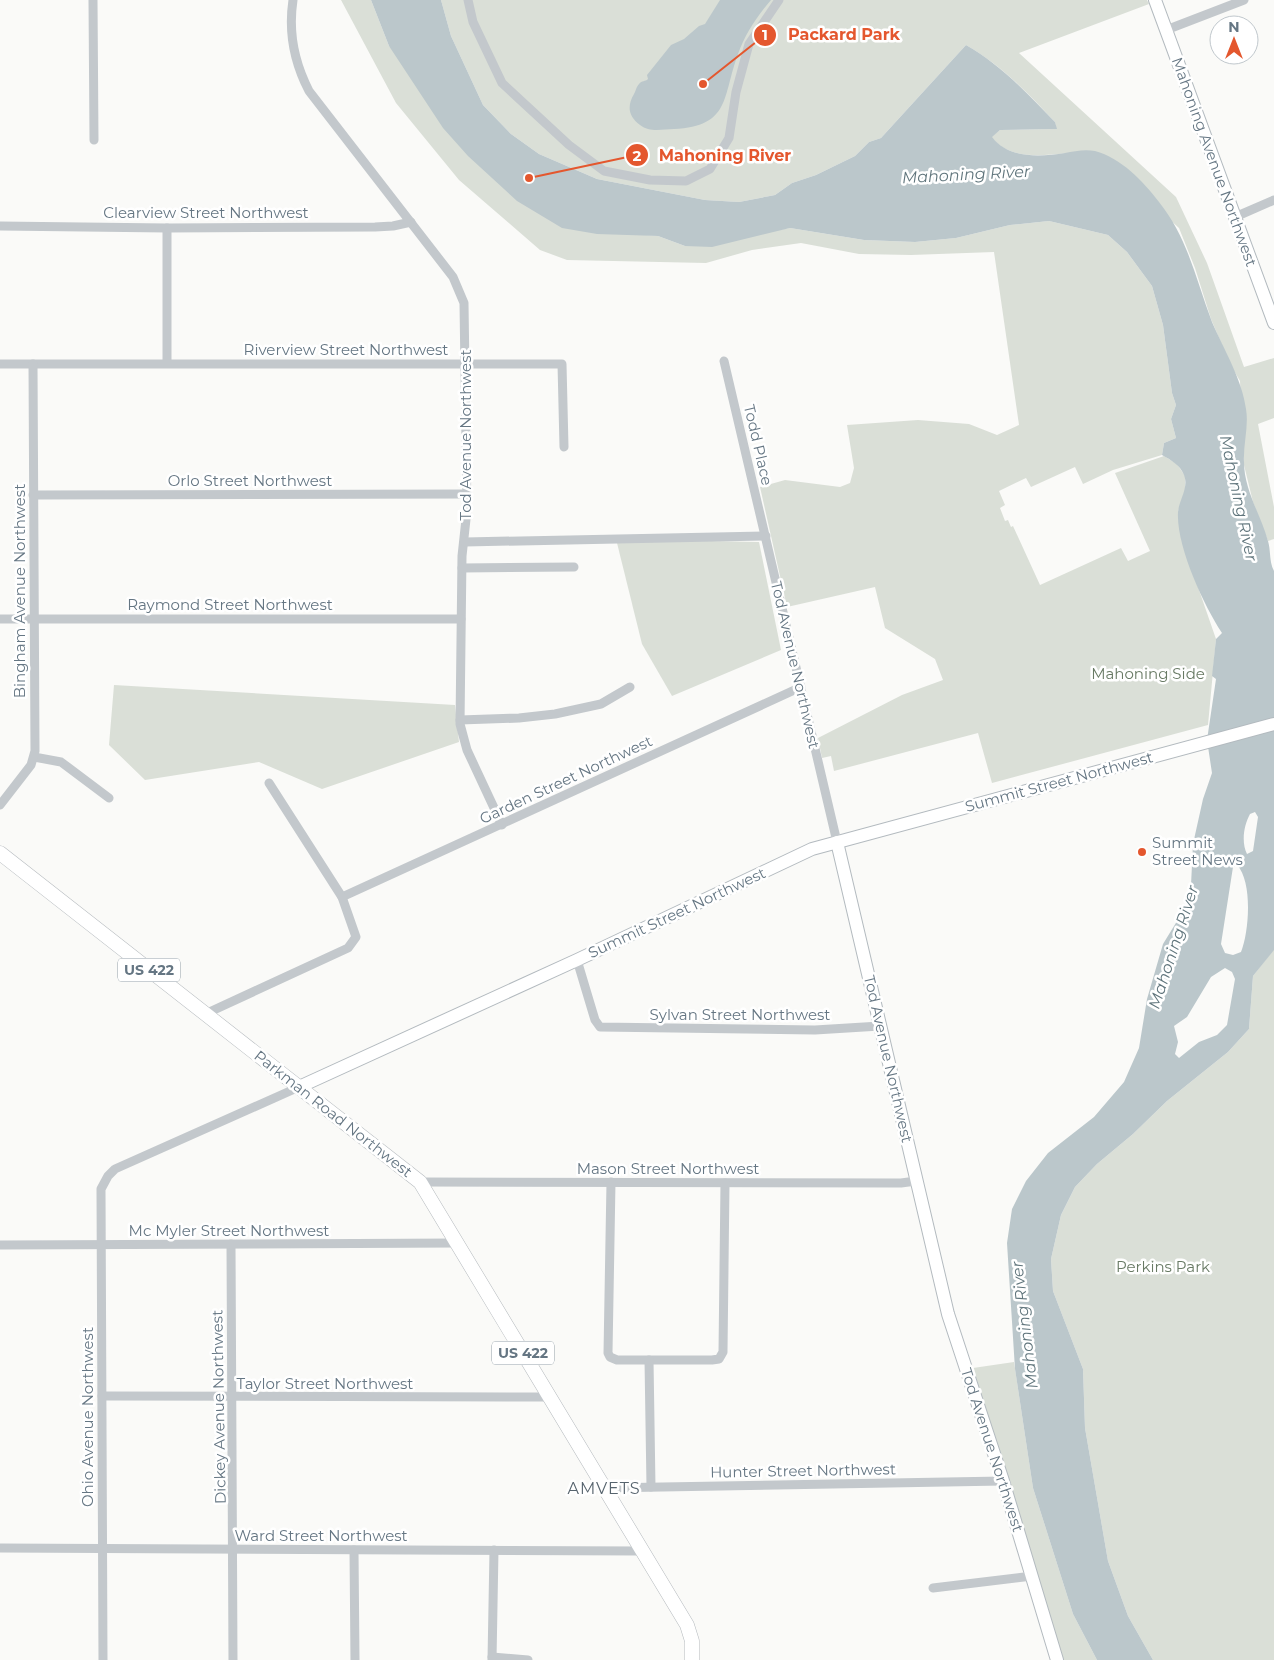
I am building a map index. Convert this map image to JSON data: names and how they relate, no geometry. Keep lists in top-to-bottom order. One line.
{"streets":{"main road":["Mahoning Avenue Northwest","Tod Avenue Northwest","Summit Street Northwest","US 422","Parkman Road Northwest"],"street":["Clearview Street Northwest","Riverview Street Northwest","Todd Place","Orlo Street Northwest","Bingham Avenue Northwest","Raymond Street Northwest","Garden Street Northwest","Sylvan Street Northwest","Mason Street Northwest","Mc Myler Street Northwest","Taylor Street Northwest","Dickey Avenue Northwest","Ohio Avenue Northwest","Hunter Street Northwest","Ward Street Northwest"]},"crossings":[["Clearview Street Northwest","Tod Avenue Northwest"],["Riverview Street Northwest","Tod Avenue Northwest"],["Riverview Street Northwest","Bingham Avenue Northwest"],["Tod Avenue Northwest","Todd Place"],["Tod Avenue Northwest","Orlo Street Northwest"],["Tod Avenue Northwest","Garden Street Northwest"],["Tod Avenue Northwest","Summit Street Northwest"],["Tod Avenue Northwest","Sylvan Street Northwest"],["Tod Avenue Northwest","Mason Street Northwest"],["Tod Avenue Northwest","Hunter Street Northwest"],["Orlo Street Northwest","Bingham Avenue Northwest"],["Bingham Avenue Northwest","Raymond Street Northwest"],["Summit Street Northwest","Sylvan Street Northwest"],["Summit Street Northwest","Parkman Road Northwest"],["Summit Street Northwest","Ohio Avenue Northwest"],["Parkman Road Northwest","Mason Street Northwest"],["Parkman Road Northwest","Mc Myler Street Northwest"],["Parkman Road Northwest","Taylor Street Northwest"],["Parkman Road Northwest","Hunter Street Northwest"],["Parkman Road Northwest","Ward Street Northwest"],["Mc Myler Street Northwest","Dickey Avenue Northwest"],["Mc Myler Street Northwest","Ohio Avenue Northwest"],["Taylor Street Northwest","Dickey Avenue Northwest"],["Taylor Street Northwest","Ohio Avenue Northwest"],["Dickey Avenue Northwest","Ward Street Northwest"],["Ohio Avenue Northwest","Ward Street Northwest"]],"districts":["AMVETS"],"water":["Mahoning River"],"parks":["Mahoning Side","Perkins Park"],"places":["Packard Park","Mahoning River","Summit Street News"],"north":"top"}
